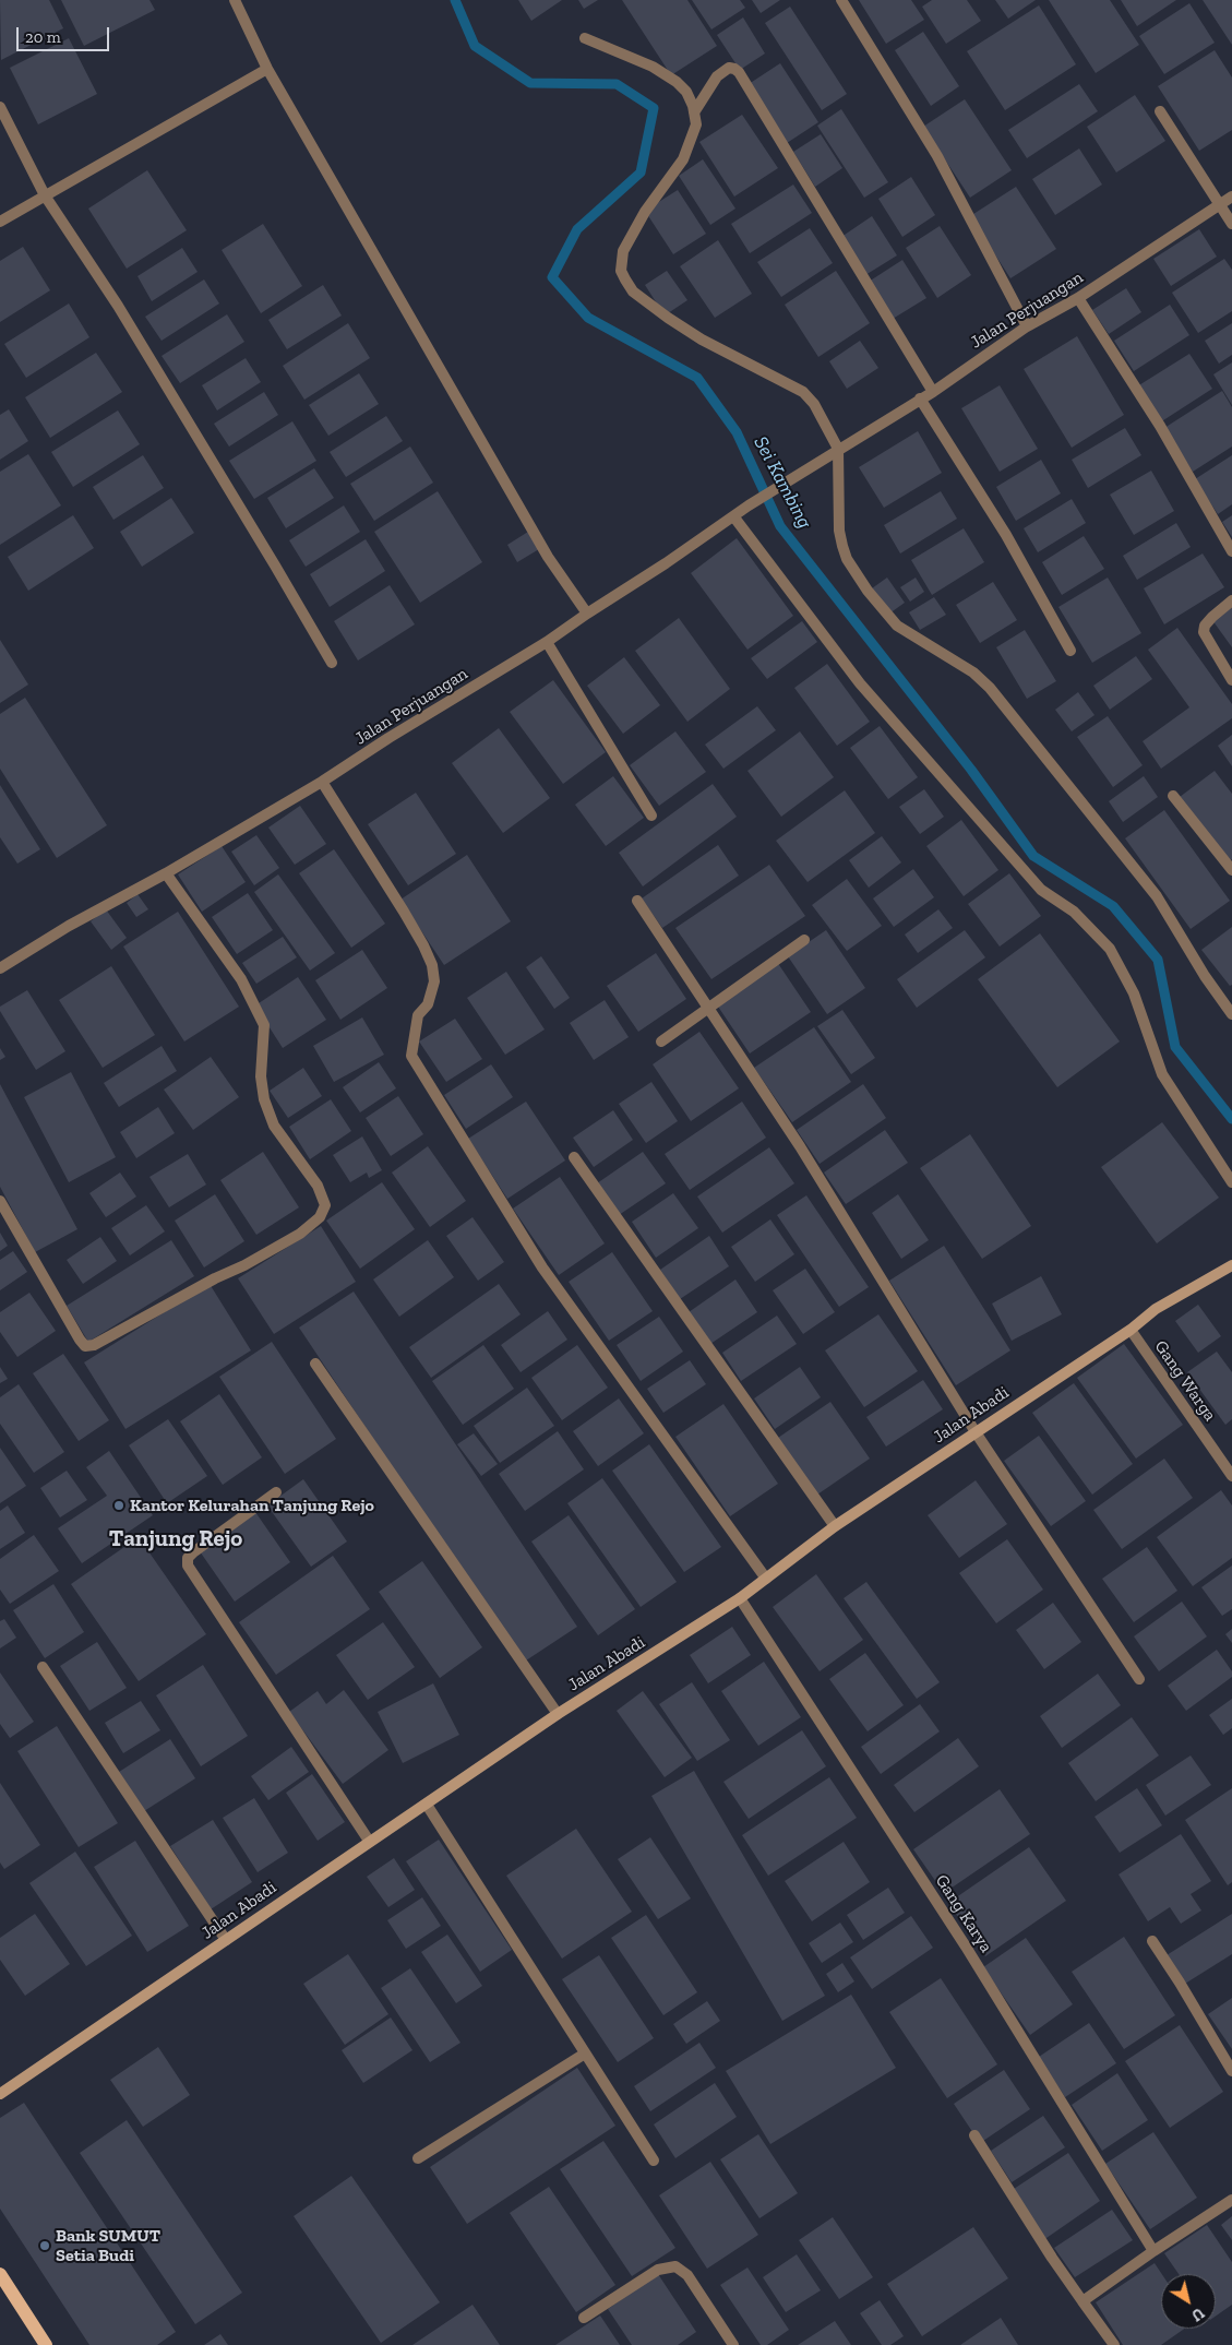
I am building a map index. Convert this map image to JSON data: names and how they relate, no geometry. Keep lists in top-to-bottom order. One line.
{"streets":{"street":["Jalan Perjuangan","Gang Warga","Jalan Abadi","Gang Karya"]},"crossings":[["Gang Warga","Jalan Abadi"],["Jalan Abadi","Gang Karya"]],"districts":["Tanjung Rejo"],"water":["Sei Kambing"],"places":["Kantor Kelurahan Tanjung Rejo","Bank SUMUT Setia Budi"],"scale_bar":"20 m","north":"bottom right"}
